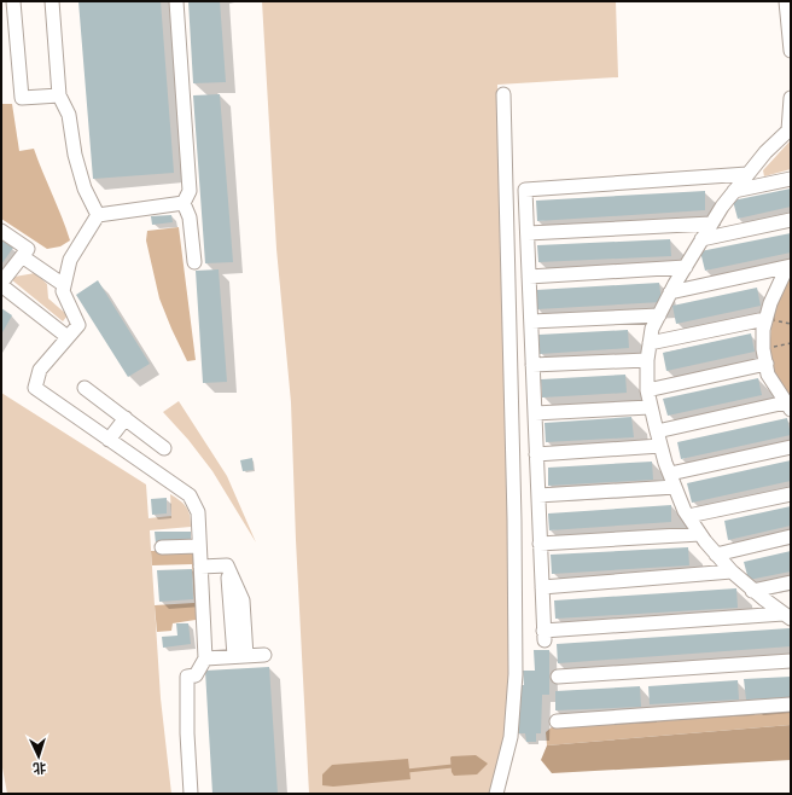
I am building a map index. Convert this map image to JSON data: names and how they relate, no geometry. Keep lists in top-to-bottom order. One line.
{"north":"bottom"}
